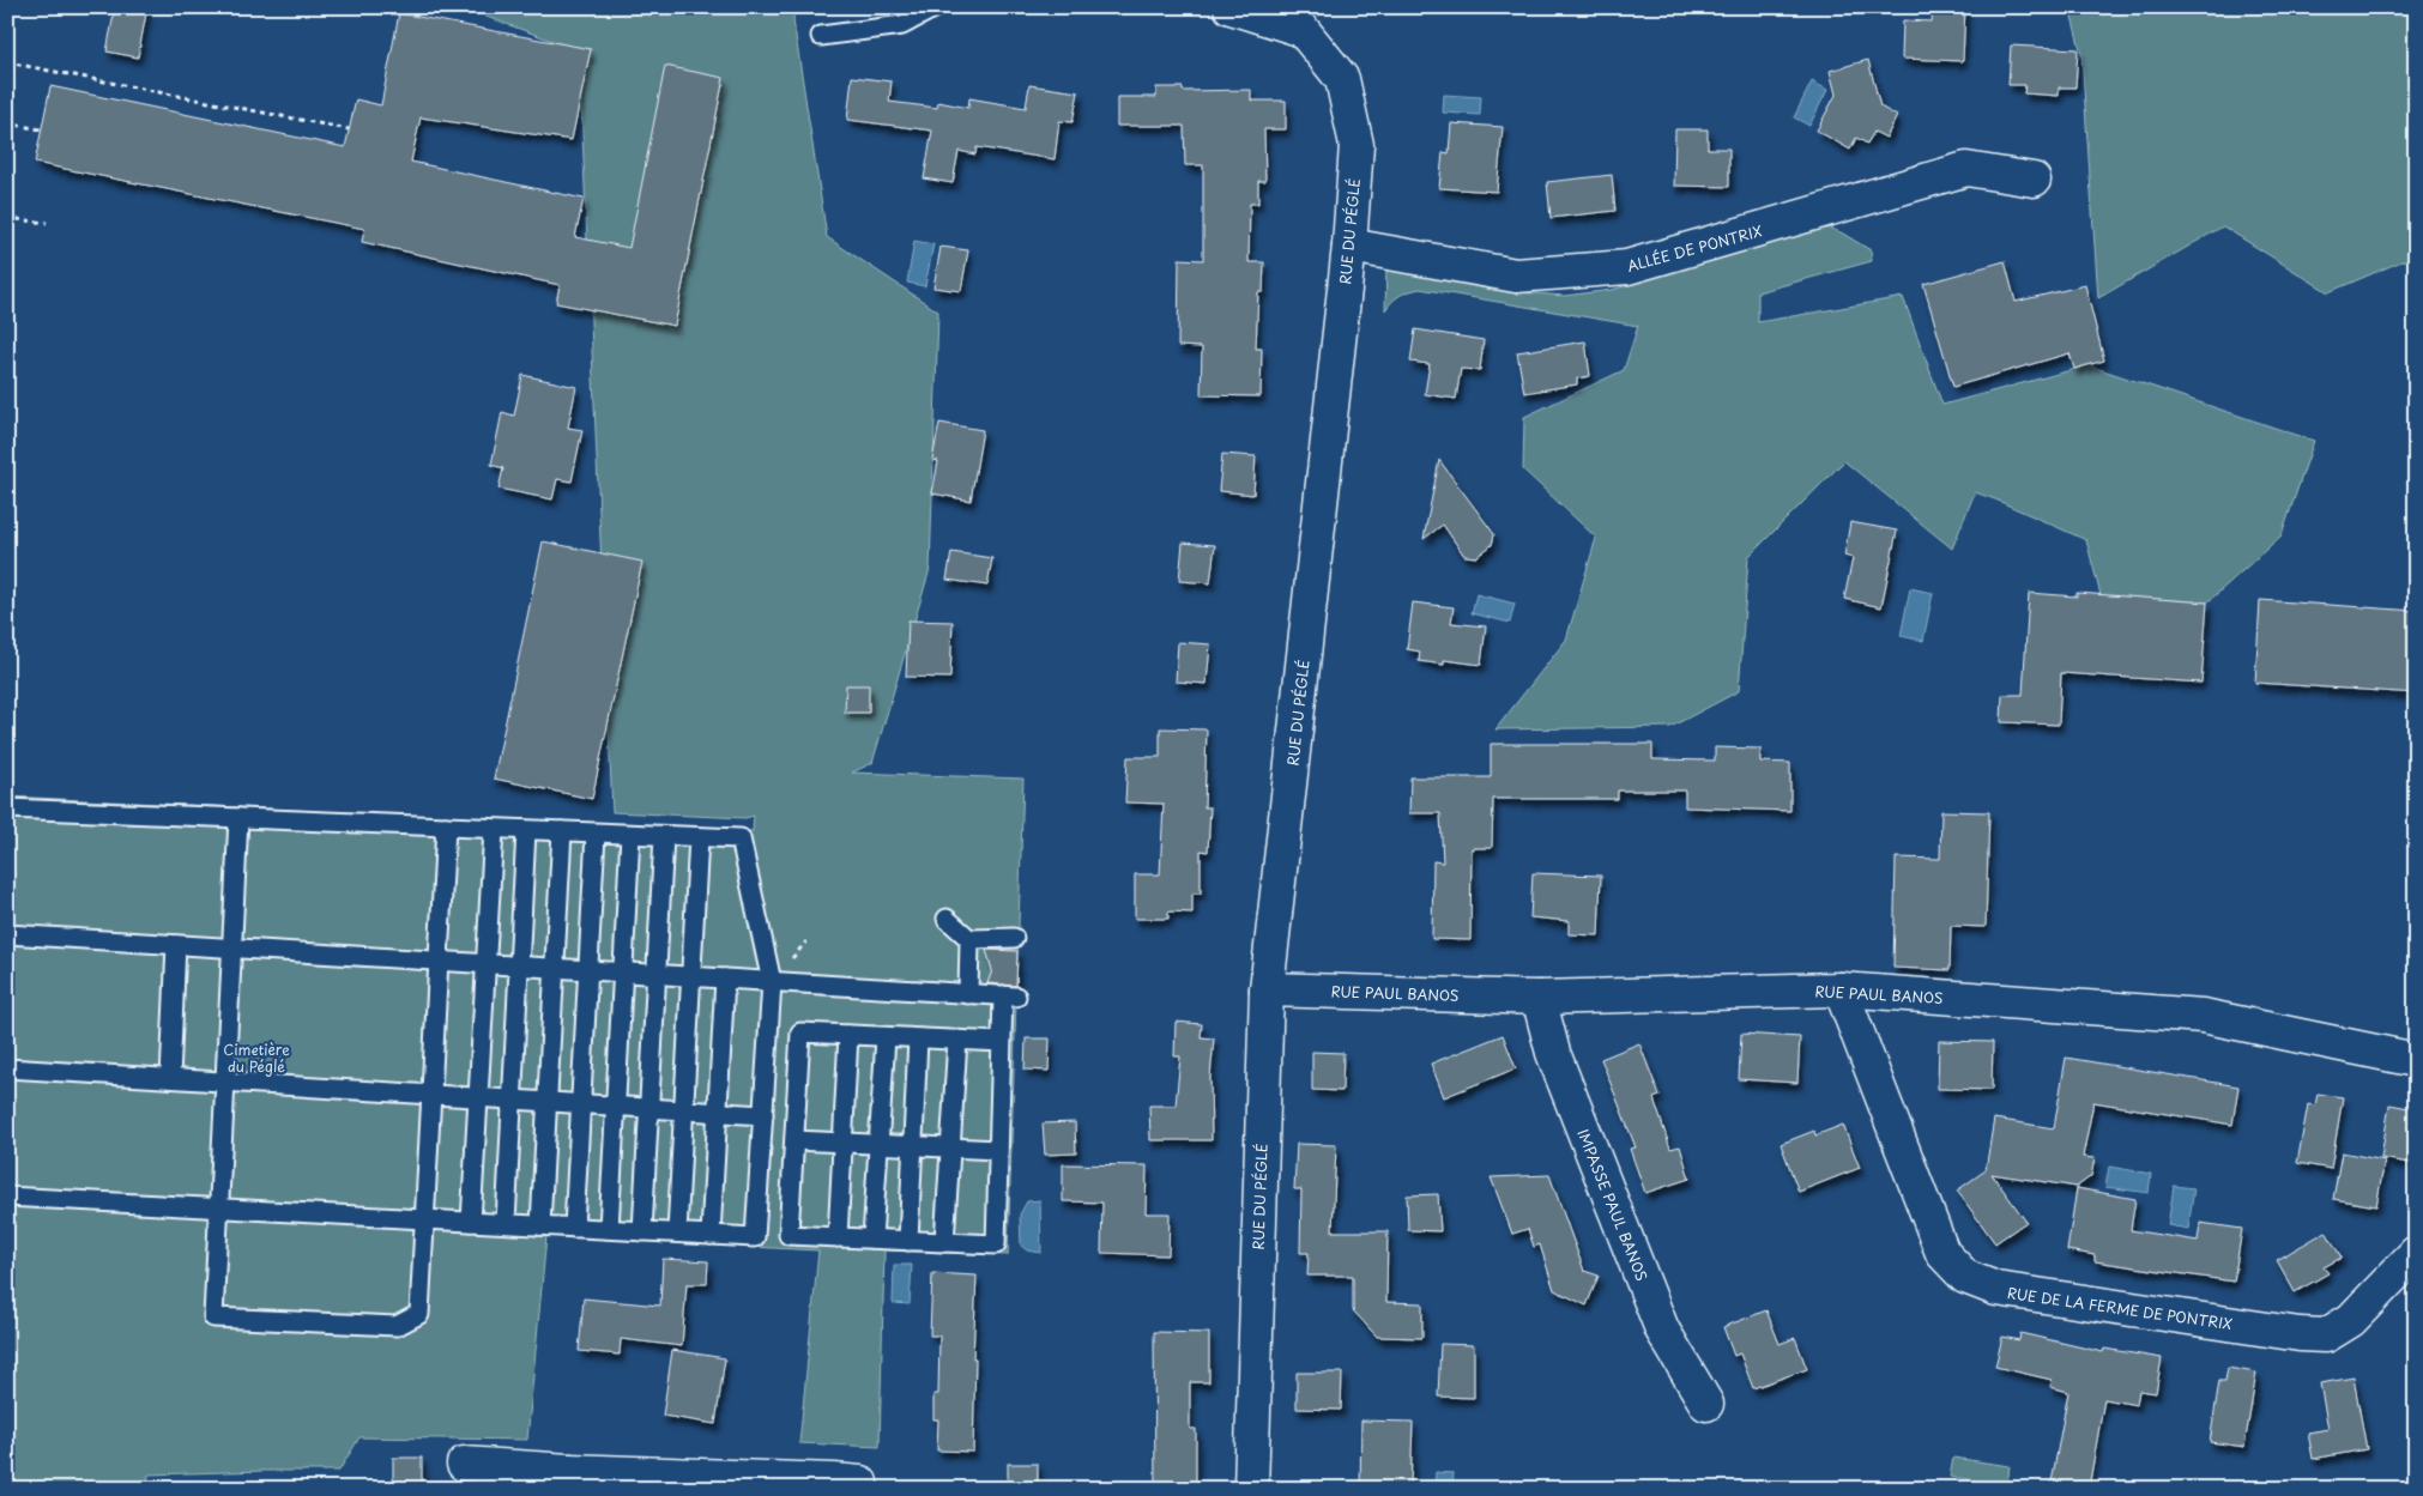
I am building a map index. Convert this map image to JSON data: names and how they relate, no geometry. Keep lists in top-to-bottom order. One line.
{"streets":{"street":["RUE DU PÉGLÉ","ALLÉE DE PONTRIX","RUE PAUL BANOS","IMPASSE PAUL BANOS","RUE DE LA FERME DE PONTRIX"]},"crossings":[["RUE DU PÉGLÉ","ALLÉE DE PONTRIX"],["RUE DU PÉGLÉ","RUE PAUL BANOS"],["RUE PAUL BANOS","IMPASSE PAUL BANOS"],["RUE PAUL BANOS","RUE DE LA FERME DE PONTRIX"]],"parks":["Cimetière du Péglé"]}
